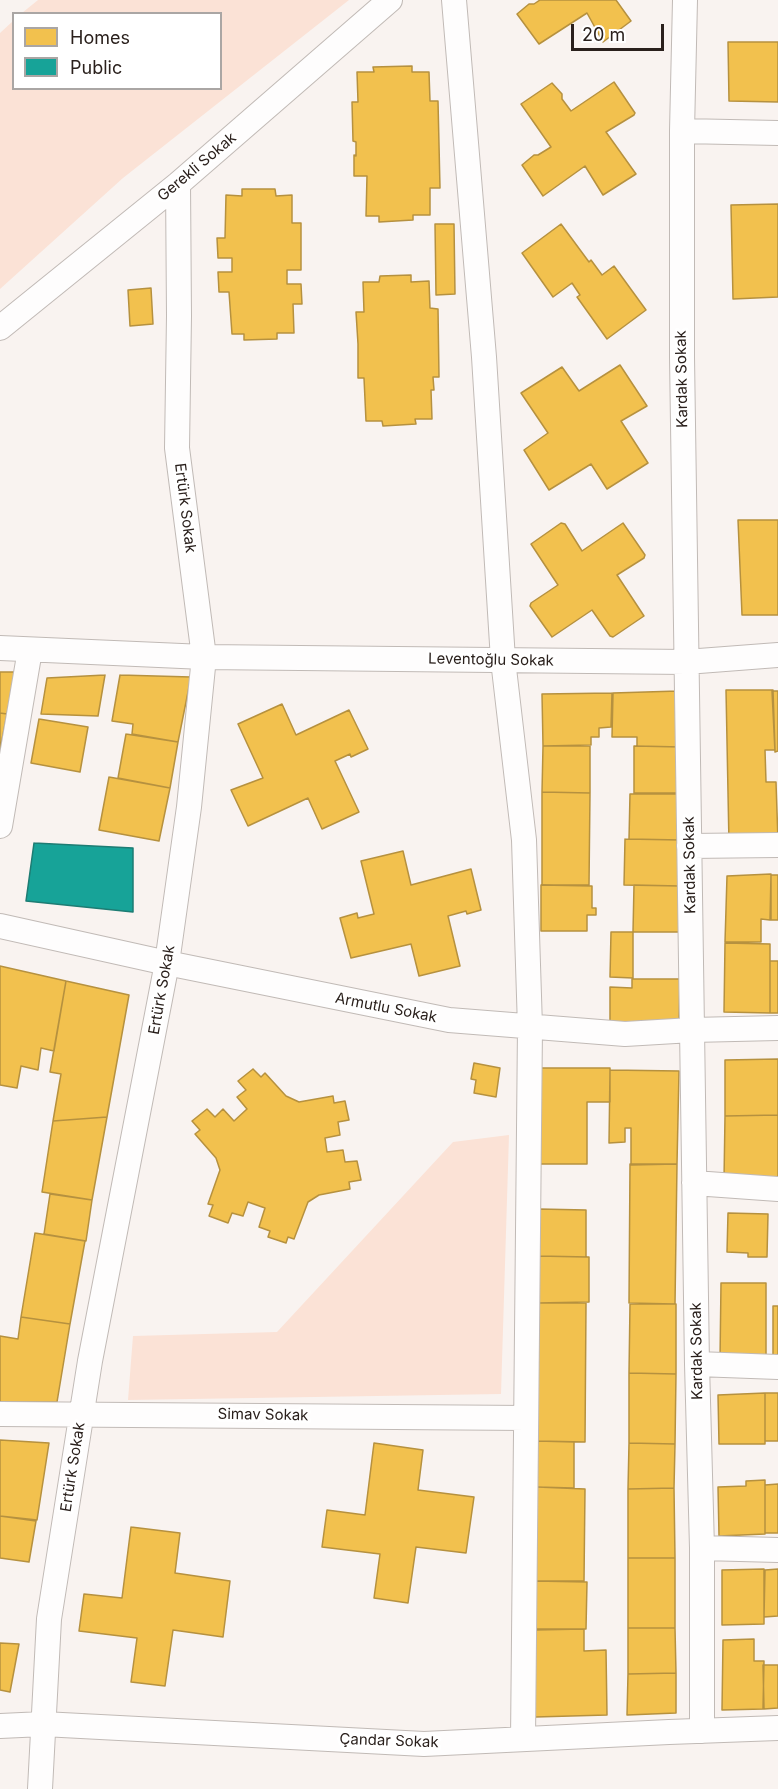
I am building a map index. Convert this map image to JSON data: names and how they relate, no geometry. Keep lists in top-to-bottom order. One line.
{"streets":{"street":["Gerekli Sokak","Kardak Sokak","Ertürk Sokak","Leventoğlu Sokak","Armutlu Sokak","Simav Sokak","Çandar Sokak"]},"crossings":[["Gerekli Sokak","Ertürk Sokak"],["Kardak Sokak","Leventoğlu Sokak"],["Kardak Sokak","Armutlu Sokak"],["Kardak Sokak","Çandar Sokak"],["Ertürk Sokak","Leventoğlu Sokak"],["Ertürk Sokak","Armutlu Sokak"],["Ertürk Sokak","Simav Sokak"],["Ertürk Sokak","Çandar Sokak"]],"legend":["Homes","Public"],"scale_bar":"20 m"}
